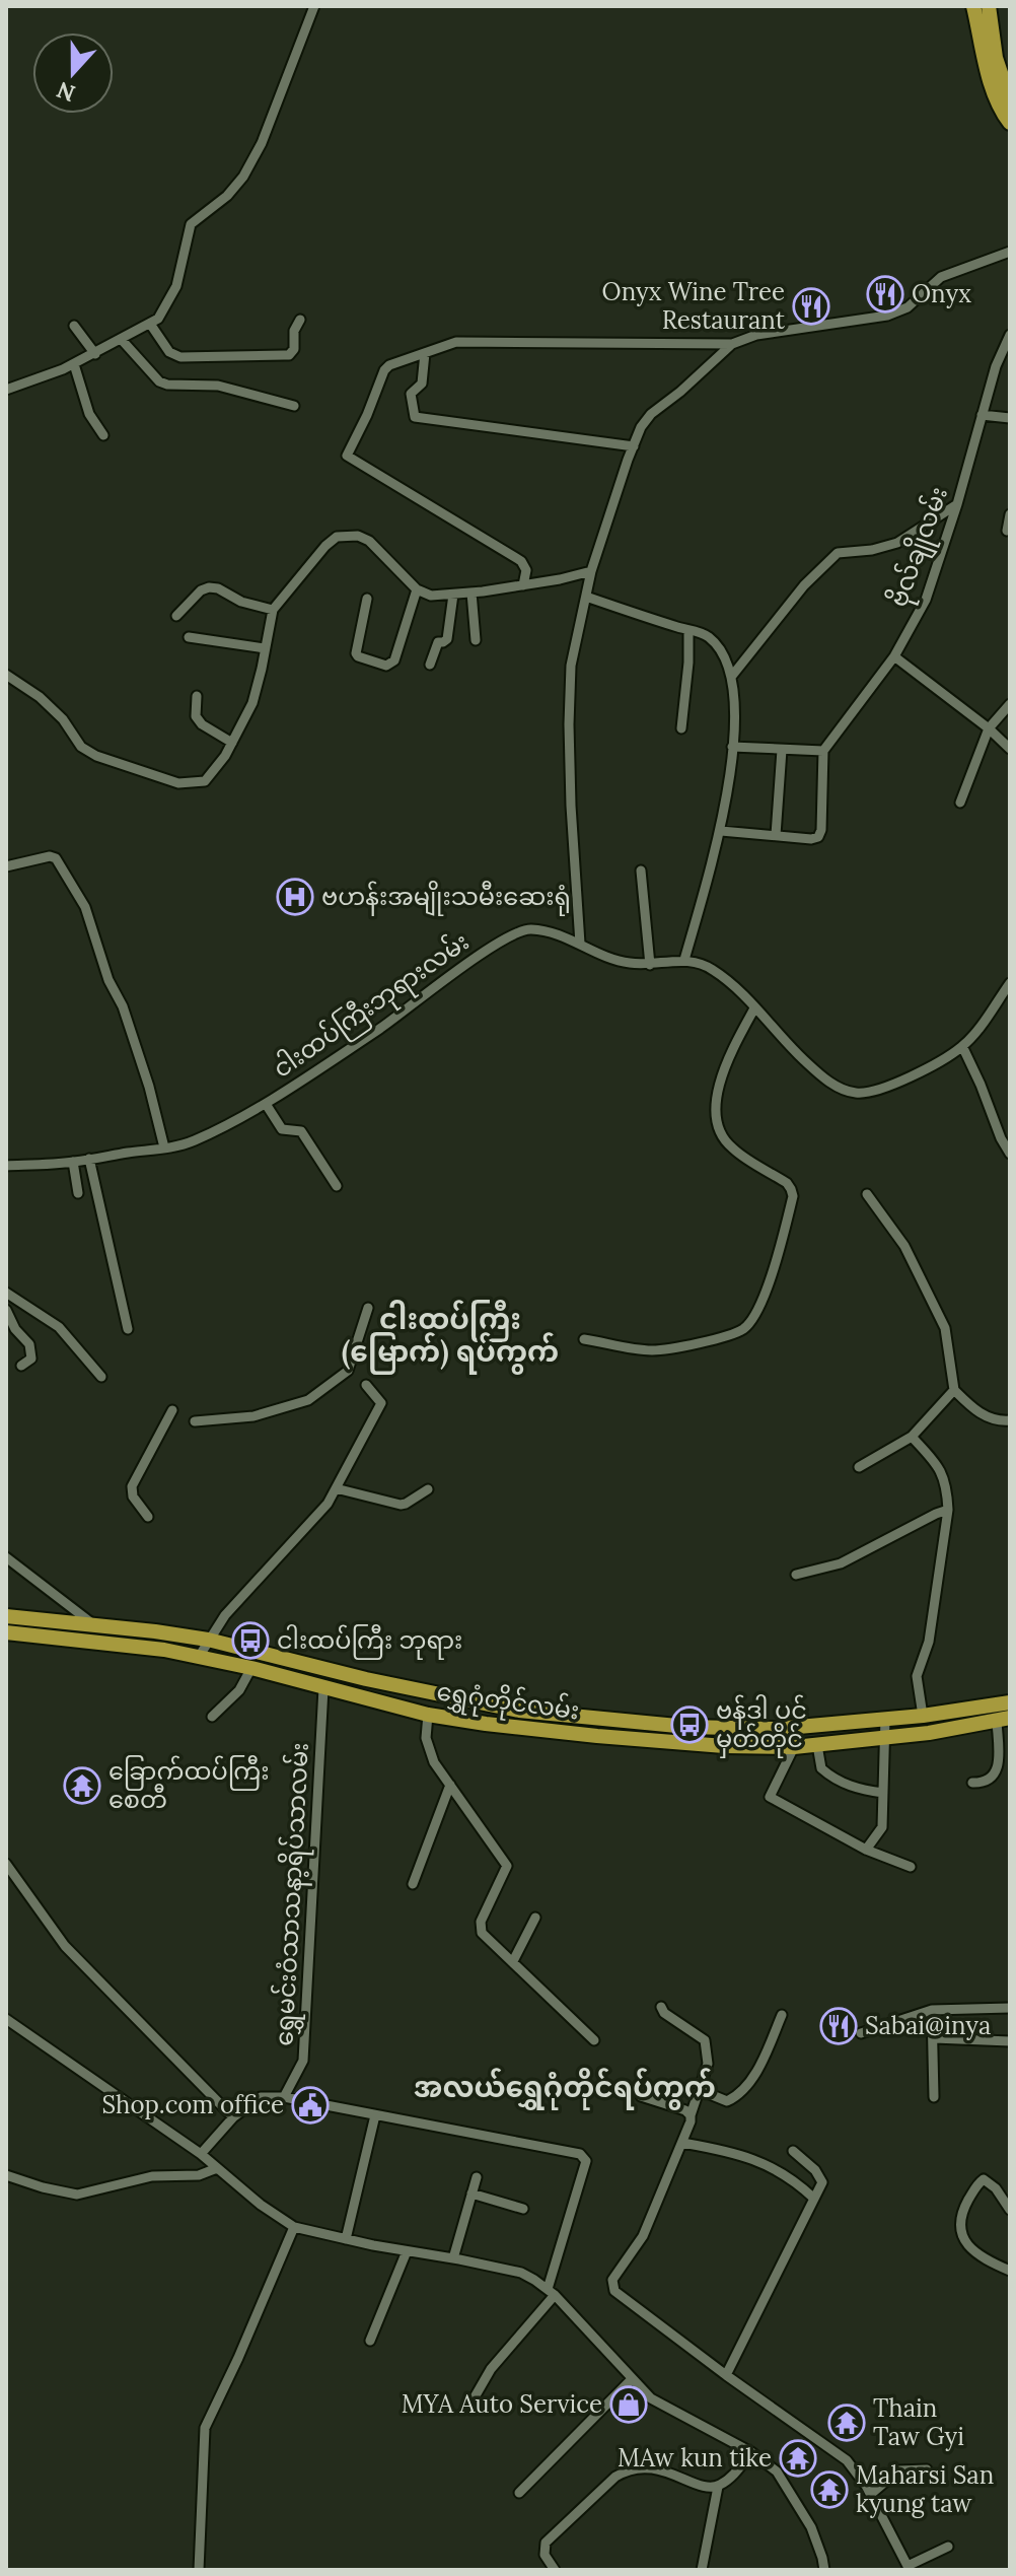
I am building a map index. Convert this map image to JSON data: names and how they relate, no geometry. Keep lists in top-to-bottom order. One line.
{"streets":{"main road":["ရွှေဂုံတိုင်လမ်း"],"street":["ဗိုလ်ချိုလမ်း","ငါးထပ်ကြီးဘုရားလမ်း","ရွှေမင်းဝံသာသနာ့ရိပ်သာလမ်း"]},"crossings":[["ရွှေဂုံတိုင်လမ်း","ရွှေမင်းဝံသာသနာ့ရိပ်သာလမ်း"]],"districts":["ငါးထပ်ကြီး (မြောက်) ရပ်ကွက်","အလယ်ရွှေဂုံတိုင်ရပ်ကွက်"],"places":{"restaurant":["Onyx","Onyx Wine Tree Restaurant","Sabai@inya"],"hospital":["ဗဟန်းအမျိုးသမီးဆေးရုံ"],"bus stop":["ငါးထပ်ကြီး ဘုရား","ဗန်ဒါ ပင် မှတ်တိုင်"],"temple":["ခြောက်ထပ်ကြီး စေတီ","Thain Taw Gyi","MAw kun tike","Maharsi San kyung taw"],"public building":["Shop.com office"],"shop":["MYA Auto Service"]},"north":"bottom"}
